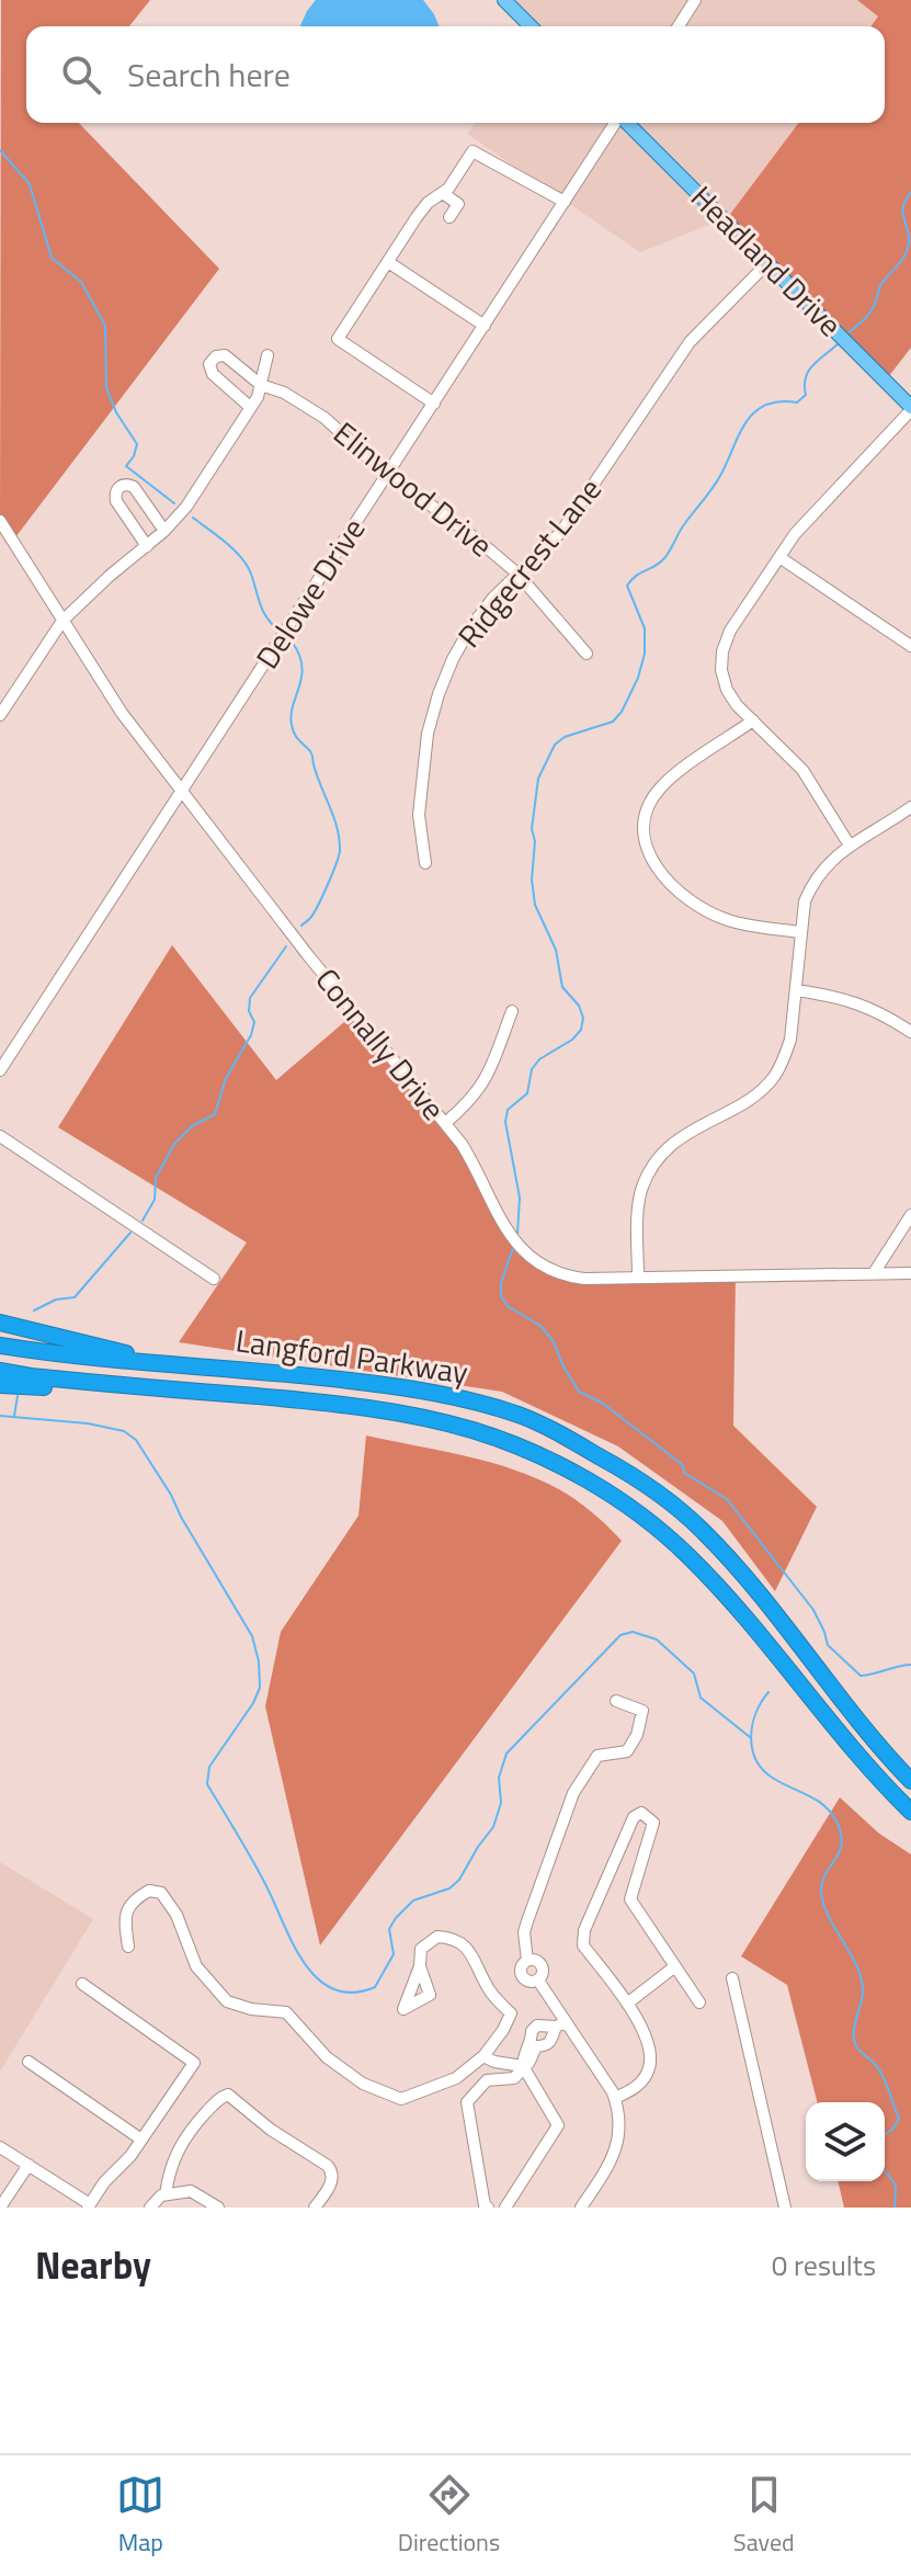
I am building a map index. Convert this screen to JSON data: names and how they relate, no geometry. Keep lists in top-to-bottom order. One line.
{"streets":{"highway":["Langford Parkway"],"main road":["Headland Drive"],"street":["Elinwood Drive","Ridgecrest Lane","Delowe Drive","Connally Drive"]},"crossings":[["Headland Drive","Ridgecrest Lane"],["Elinwood Drive","Ridgecrest Lane"],["Elinwood Drive","Delowe Drive"],["Delowe Drive","Connally Drive"]],"page":{"search":"Search here","heading":["Nearby","0 results"],"nav":["Map","Directions","Saved"]}}
